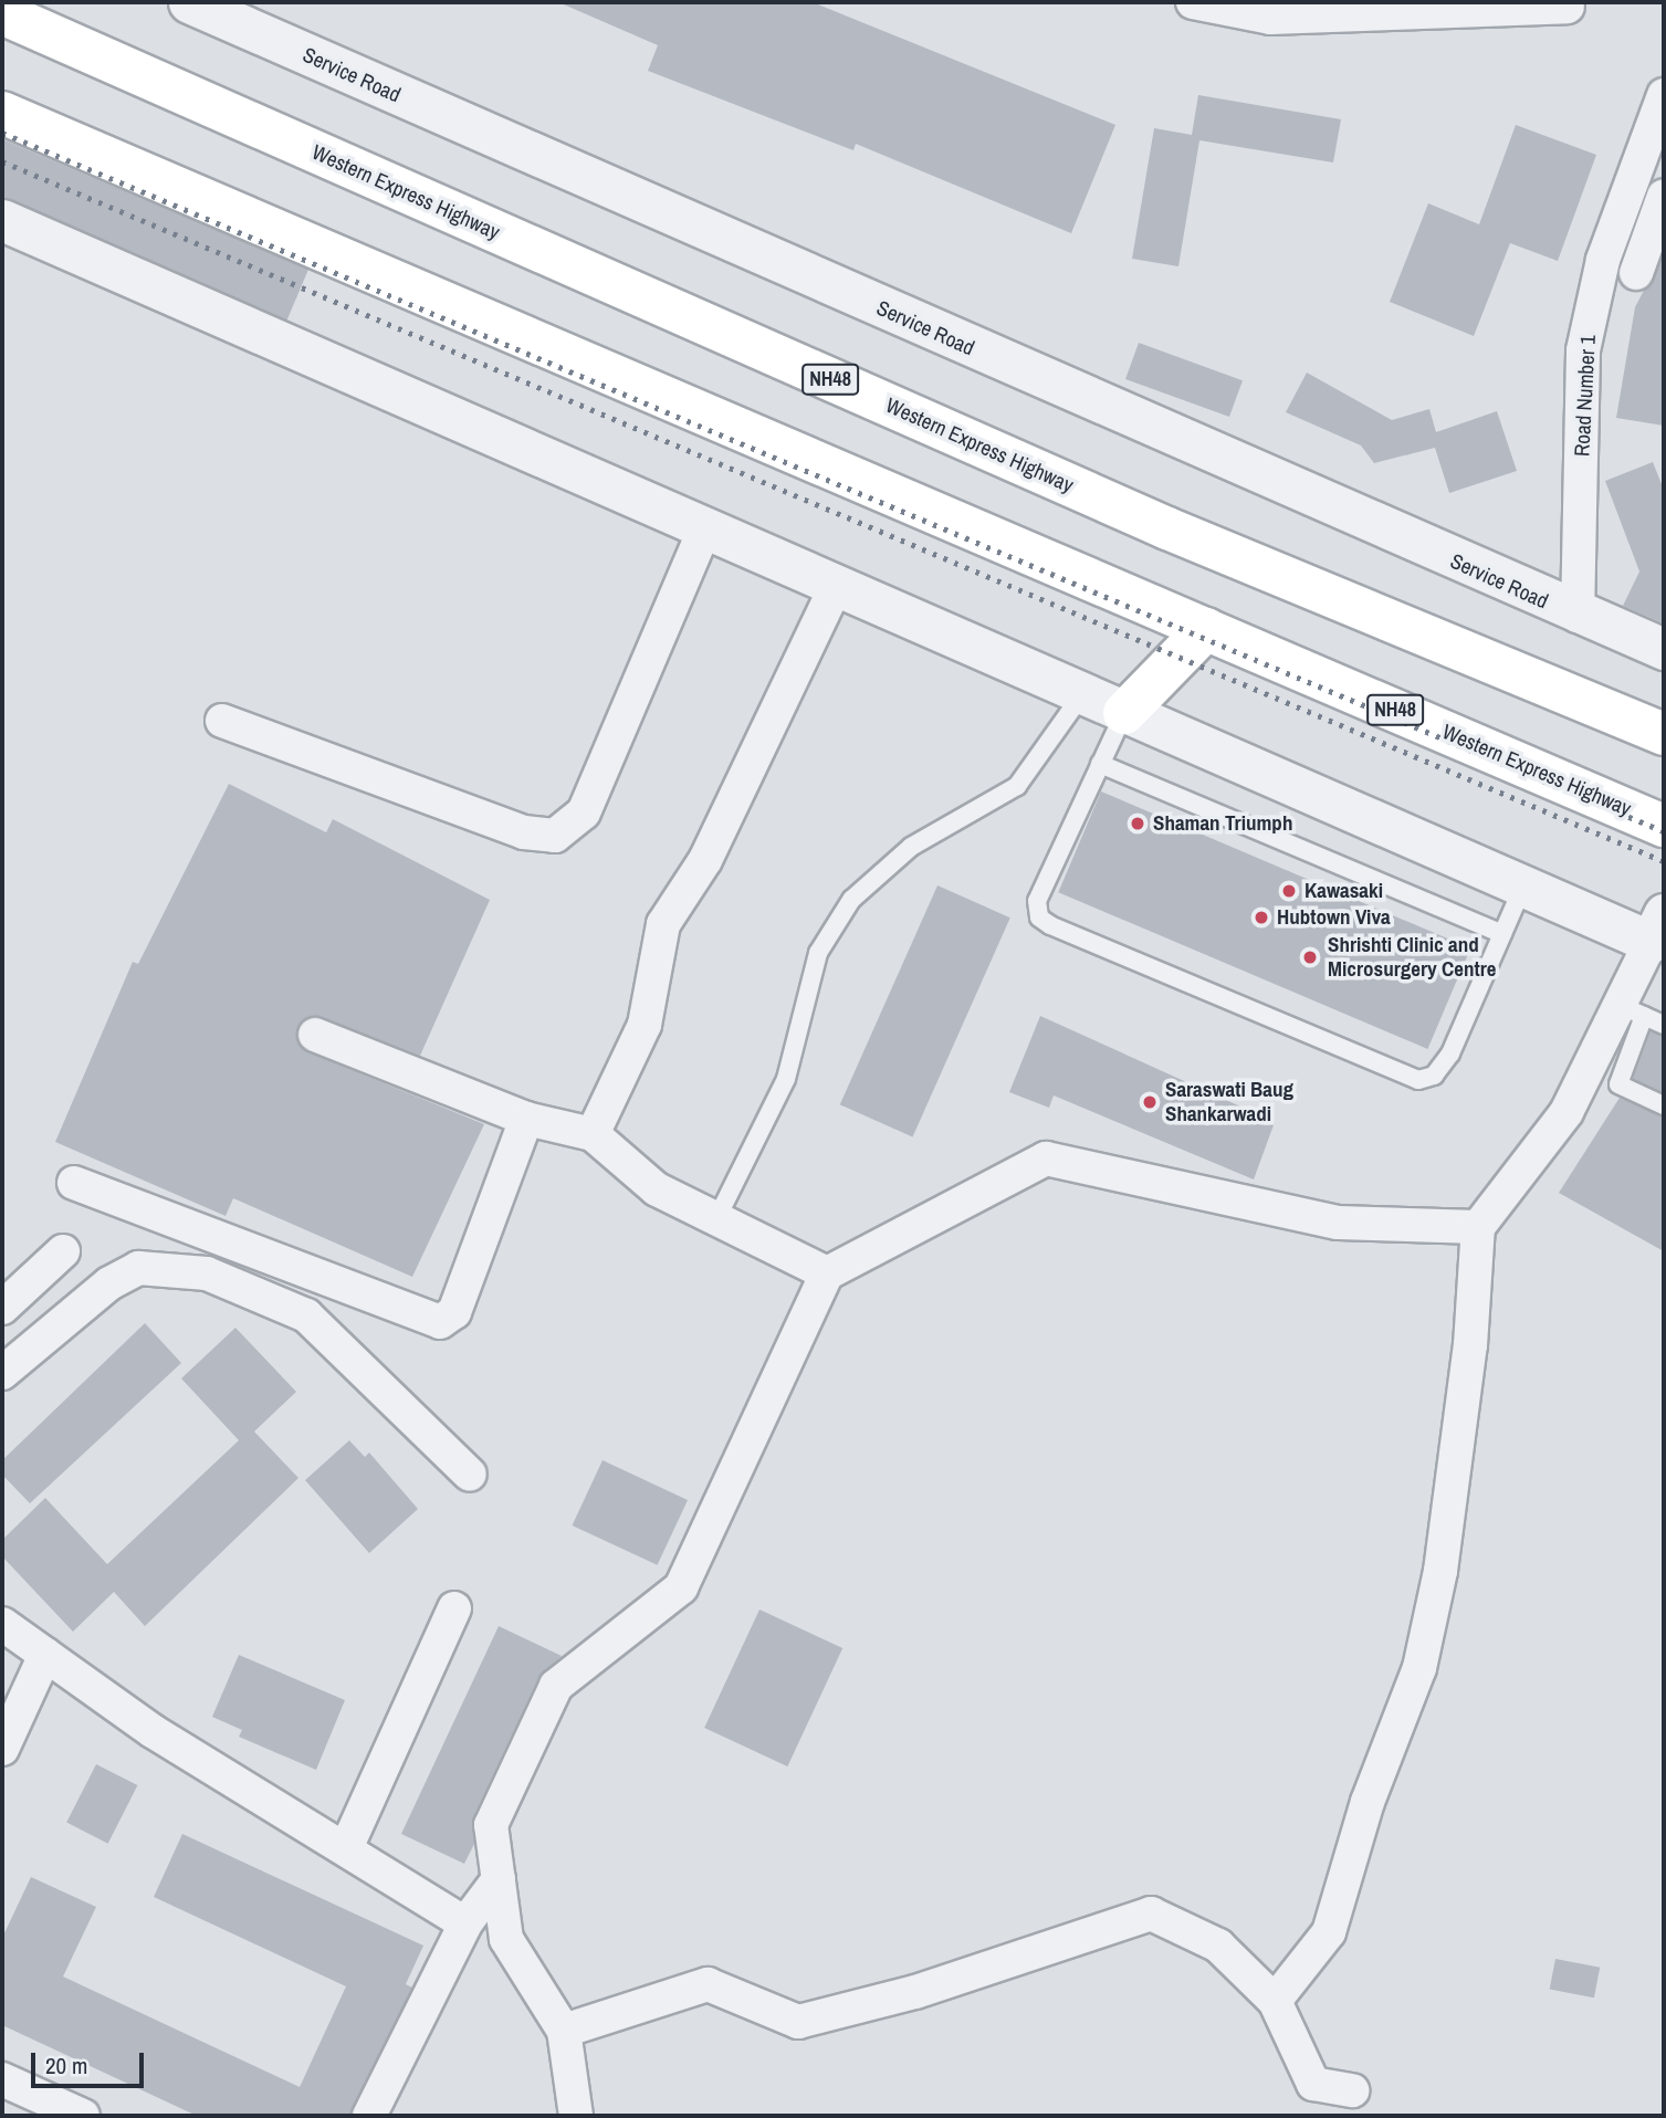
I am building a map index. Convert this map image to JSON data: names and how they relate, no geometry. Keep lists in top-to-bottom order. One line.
{"streets":{"highway":["Western Express Highway","NH48"],"street":["Service Road","Road Number 1"]},"crossings":[["Service Road","Road Number 1"]],"places":["Shaman Triumph","Kawasaki","Hubtown Viva","Shrishti Clinic and Microsurgery Centre","Saraswati Baug Shankarwadi"],"scale_bar":"20 m"}
